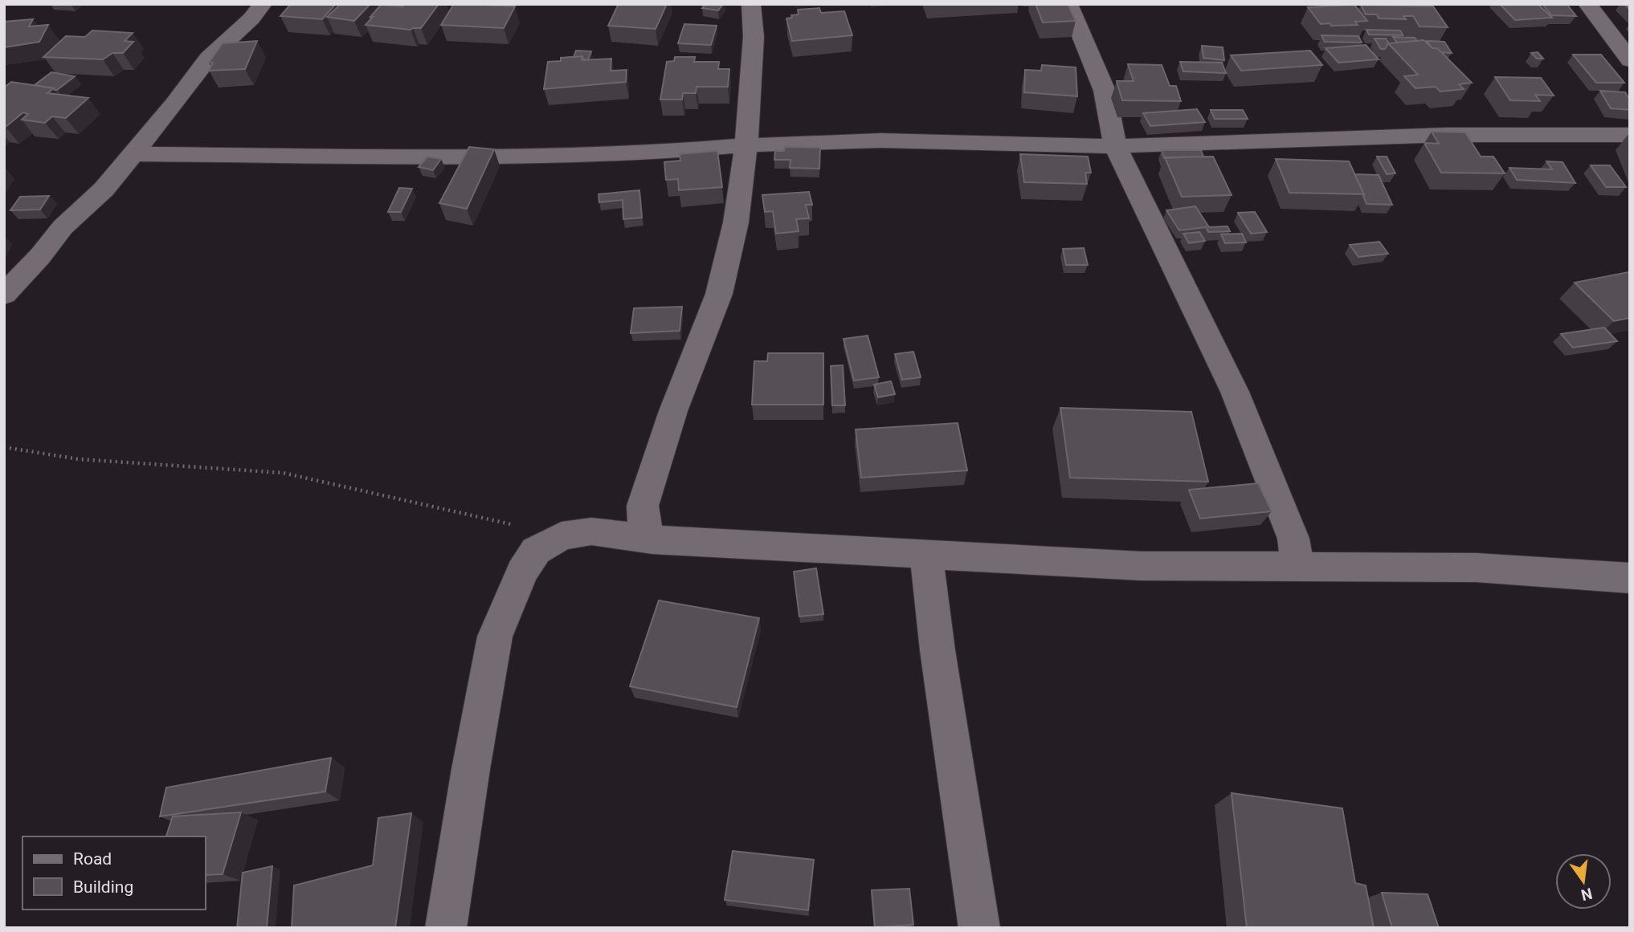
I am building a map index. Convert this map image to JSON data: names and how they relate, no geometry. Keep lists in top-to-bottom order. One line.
{"legend":["Road","Building"],"north":"bottom"}
